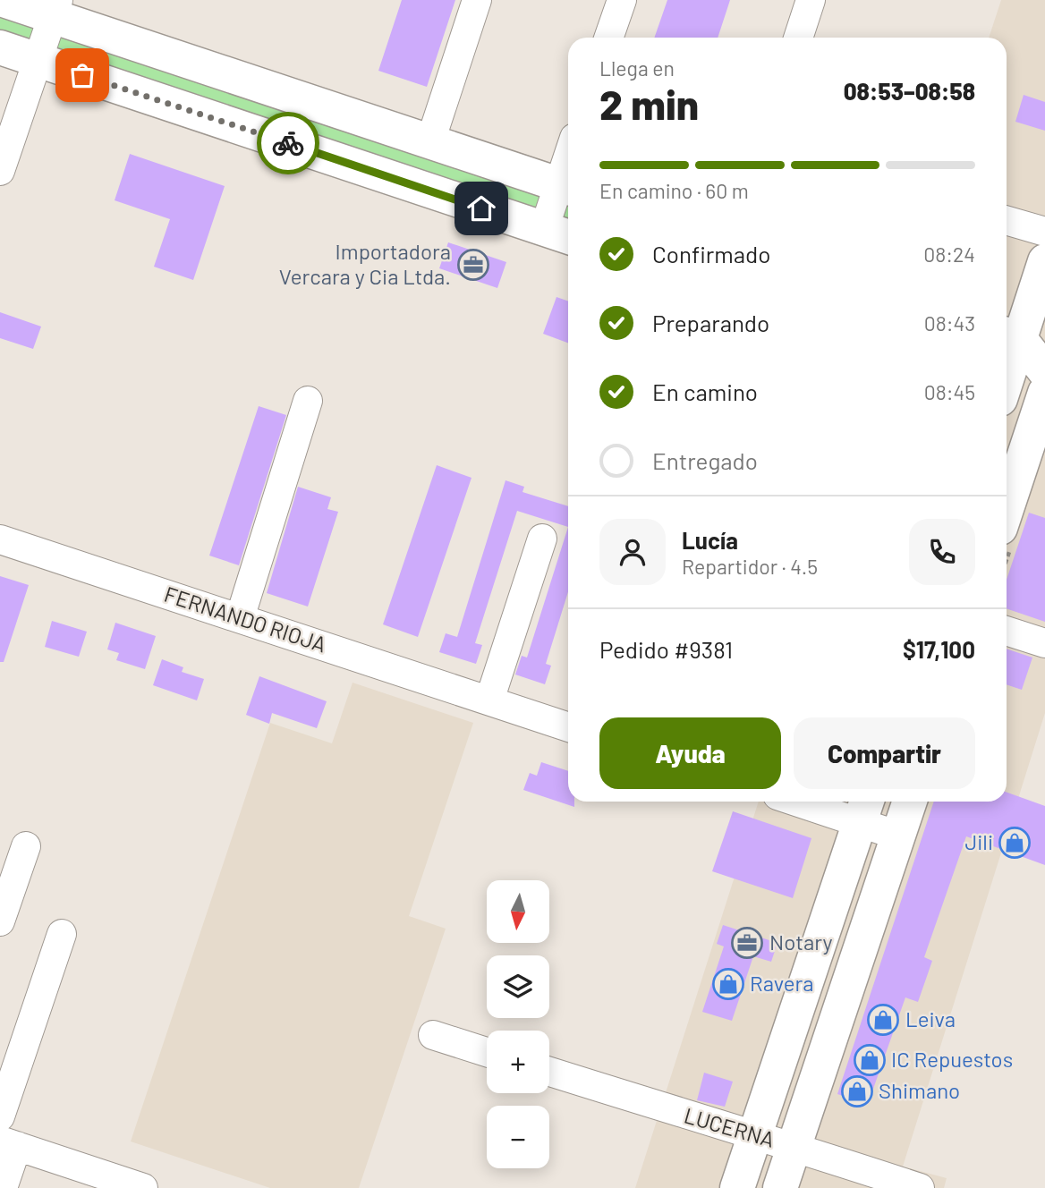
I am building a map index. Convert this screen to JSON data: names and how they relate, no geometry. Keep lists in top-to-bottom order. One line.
{"streets":{"street":["FERNANDO RIOJA","LUCERNA"]},"places":{"office":["Importadora Vercara y Cia Ltda.","Notary"],"shop":["Jili","Ravera","Leiva","IC Repuestos","Shimano"]},"north":"bottom","page":{"heading":["2 min","Llega en","08:53–08:58"],"panel":["Lucía","Repartidor · 4.5","Pedido #9381","$17,100"],"bar":"En camino · 60 m","list":[["Confirmado","08:24"],["Preparando","08:43"],["En camino","08:45"],"Entregado"],"buttons":["Ayuda","Compartir"],"map_buttons":["+","−"]}}
